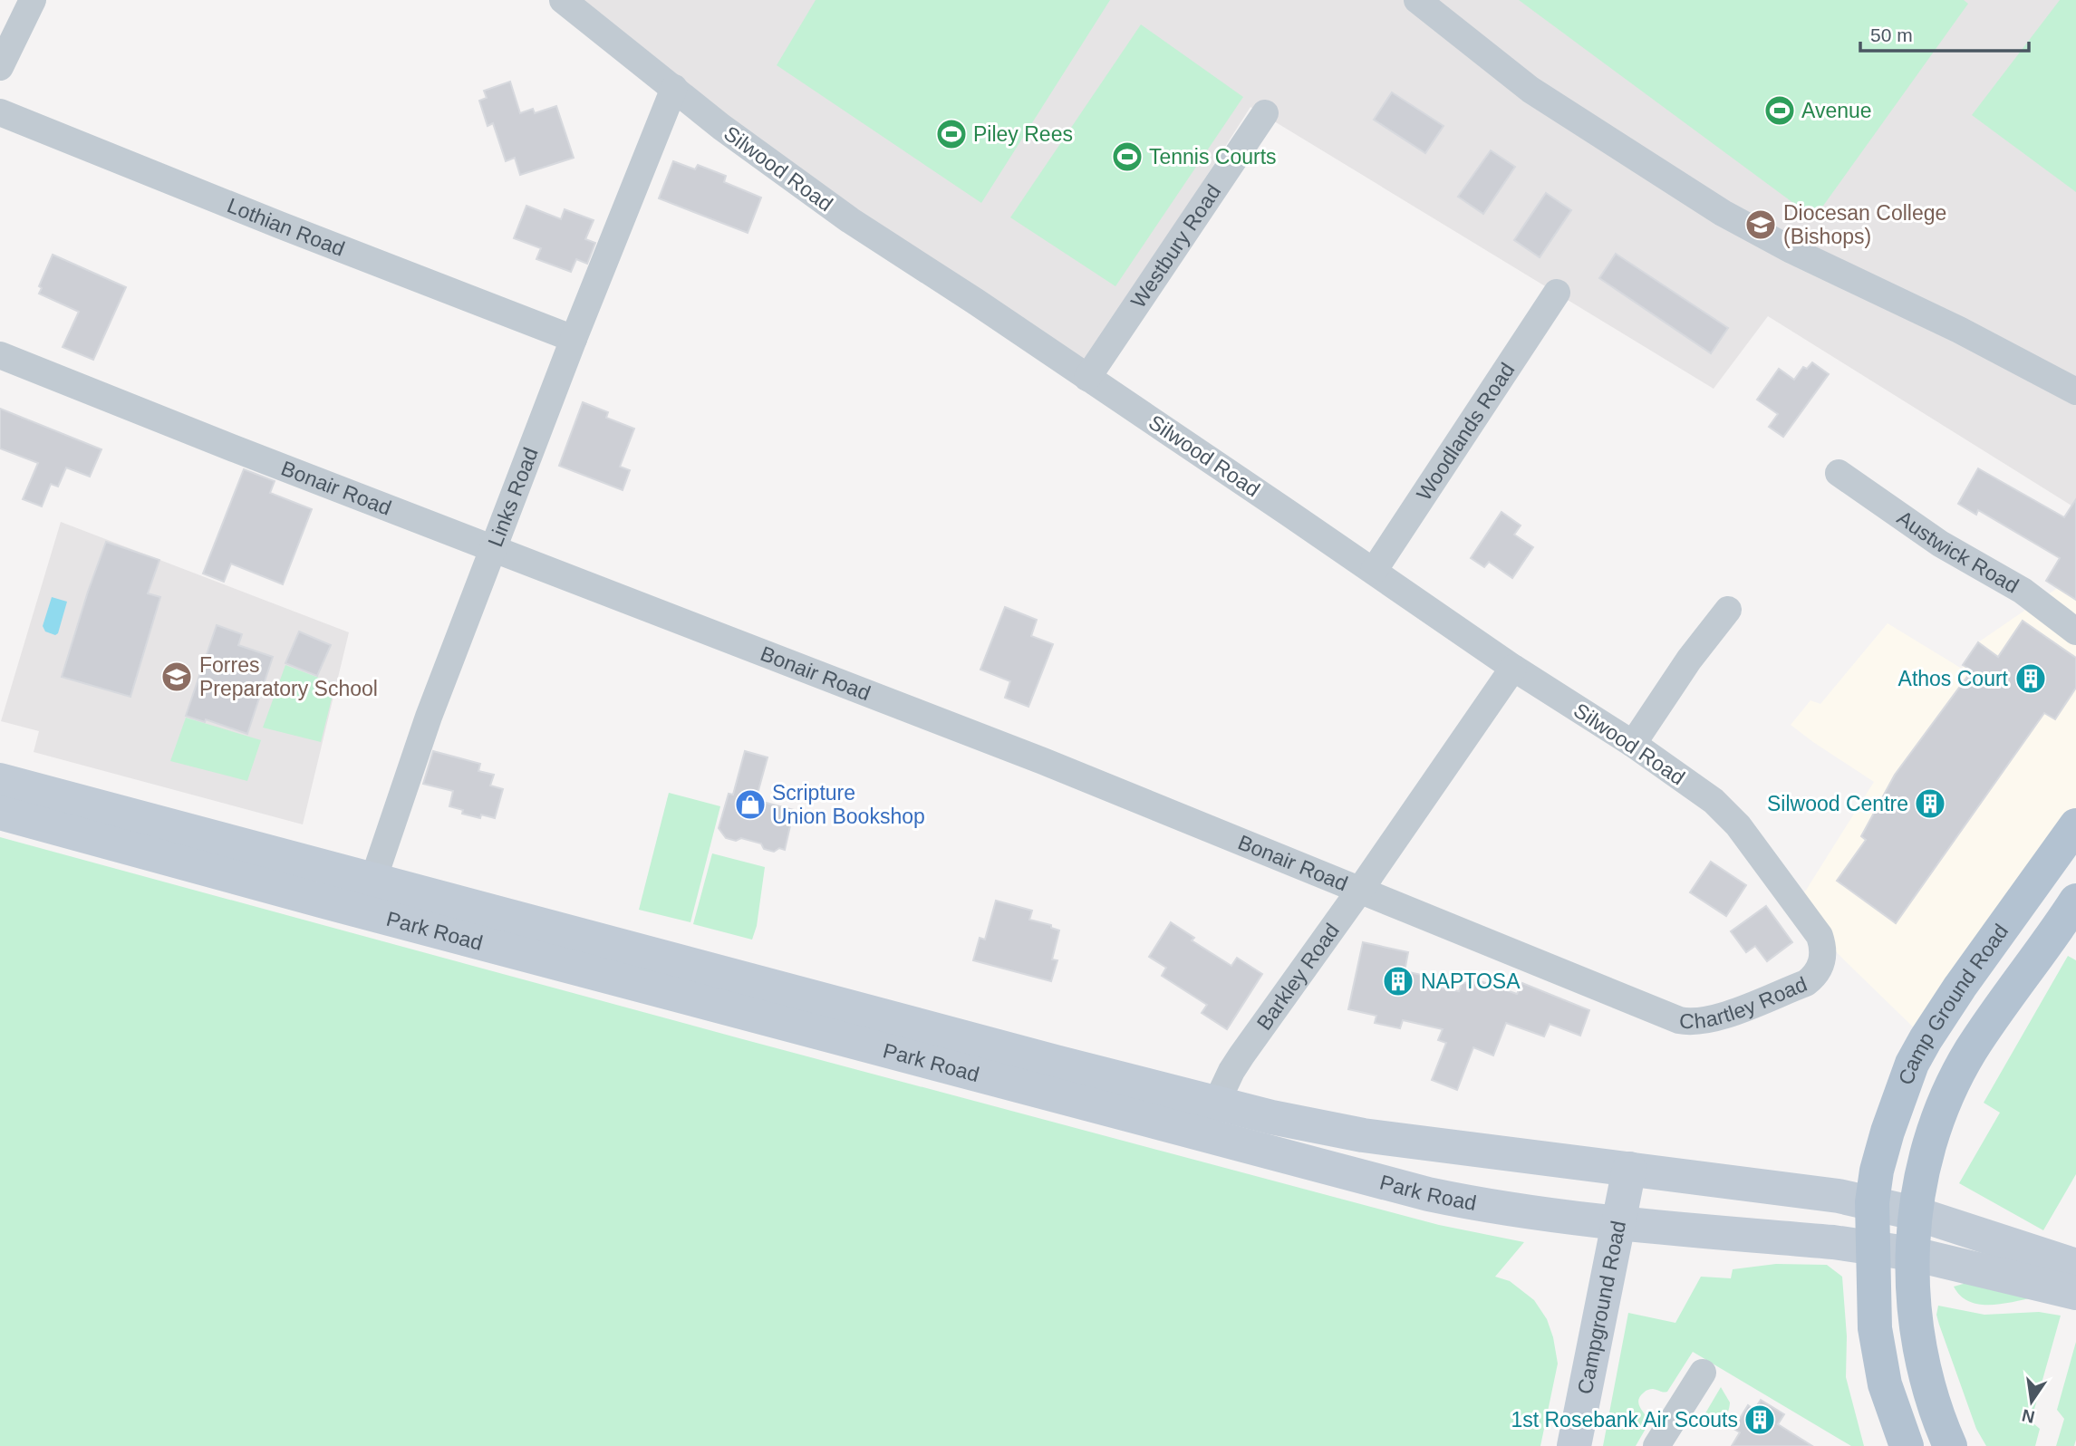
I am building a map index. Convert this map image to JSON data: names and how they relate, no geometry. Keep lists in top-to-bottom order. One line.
{"streets":{"main road":["Park Road","Camp Ground Road","Campground Road"],"street":["Silwood Road","Lothian Road","Westbury Road","Woodlands Road","Bonair Road","Links Road","Austwick Road","Barkley Road","Chartley Road"]},"crossings":[["Silwood Road","Westbury Road"],["Silwood Road","Woodlands Road"],["Silwood Road","Links Road"],["Silwood Road","Barkley Road"],["Silwood Road","Chartley Road"],["Lothian Road","Links Road"],["Bonair Road","Links Road"],["Bonair Road","Barkley Road"],["Bonair Road","Chartley Road"],["Links Road","Park Road"],["Park Road","Barkley Road"],["Park Road","Camp Ground Road"],["Park Road","Campground Road"]],"places":{"sports":["Avenue","Piley Rees","Tennis Courts"],"school or university":["Diocesan College (Bishops)","Forres Preparatory School"],"building":["Athos Court","Silwood Centre","NAPTOSA","1st Rosebank Air Scouts"],"shop":["Scripture Union Bookshop"]},"scale_bar":"50 m","north":"bottom"}
